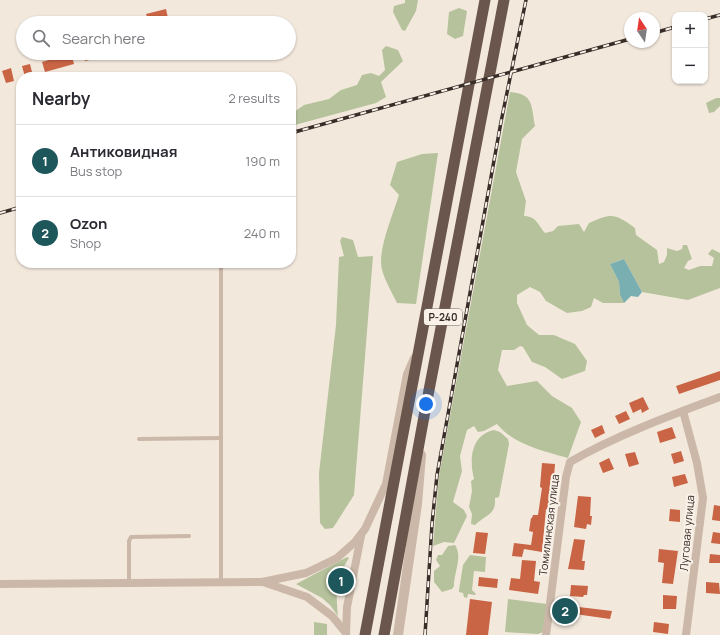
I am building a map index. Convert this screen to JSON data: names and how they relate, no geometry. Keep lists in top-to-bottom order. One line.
{"streets":{"highway":["Р-240"],"street":["Томилинская улица","Луговая улица"]},"crossings":[["Томилинская улица","Луговая улица"]],"north":"top","page":{"map_buttons":["+","−"],"search":"Search here","heading":["Nearby","2 results"],"list":[{"mark":"1","name":"Антиковидная","note":"Bus stop","value":"190 m"},{"mark":"2","name":"Ozon","note":"Shop","value":"240 m"}],"pins":["1","2"]}}
